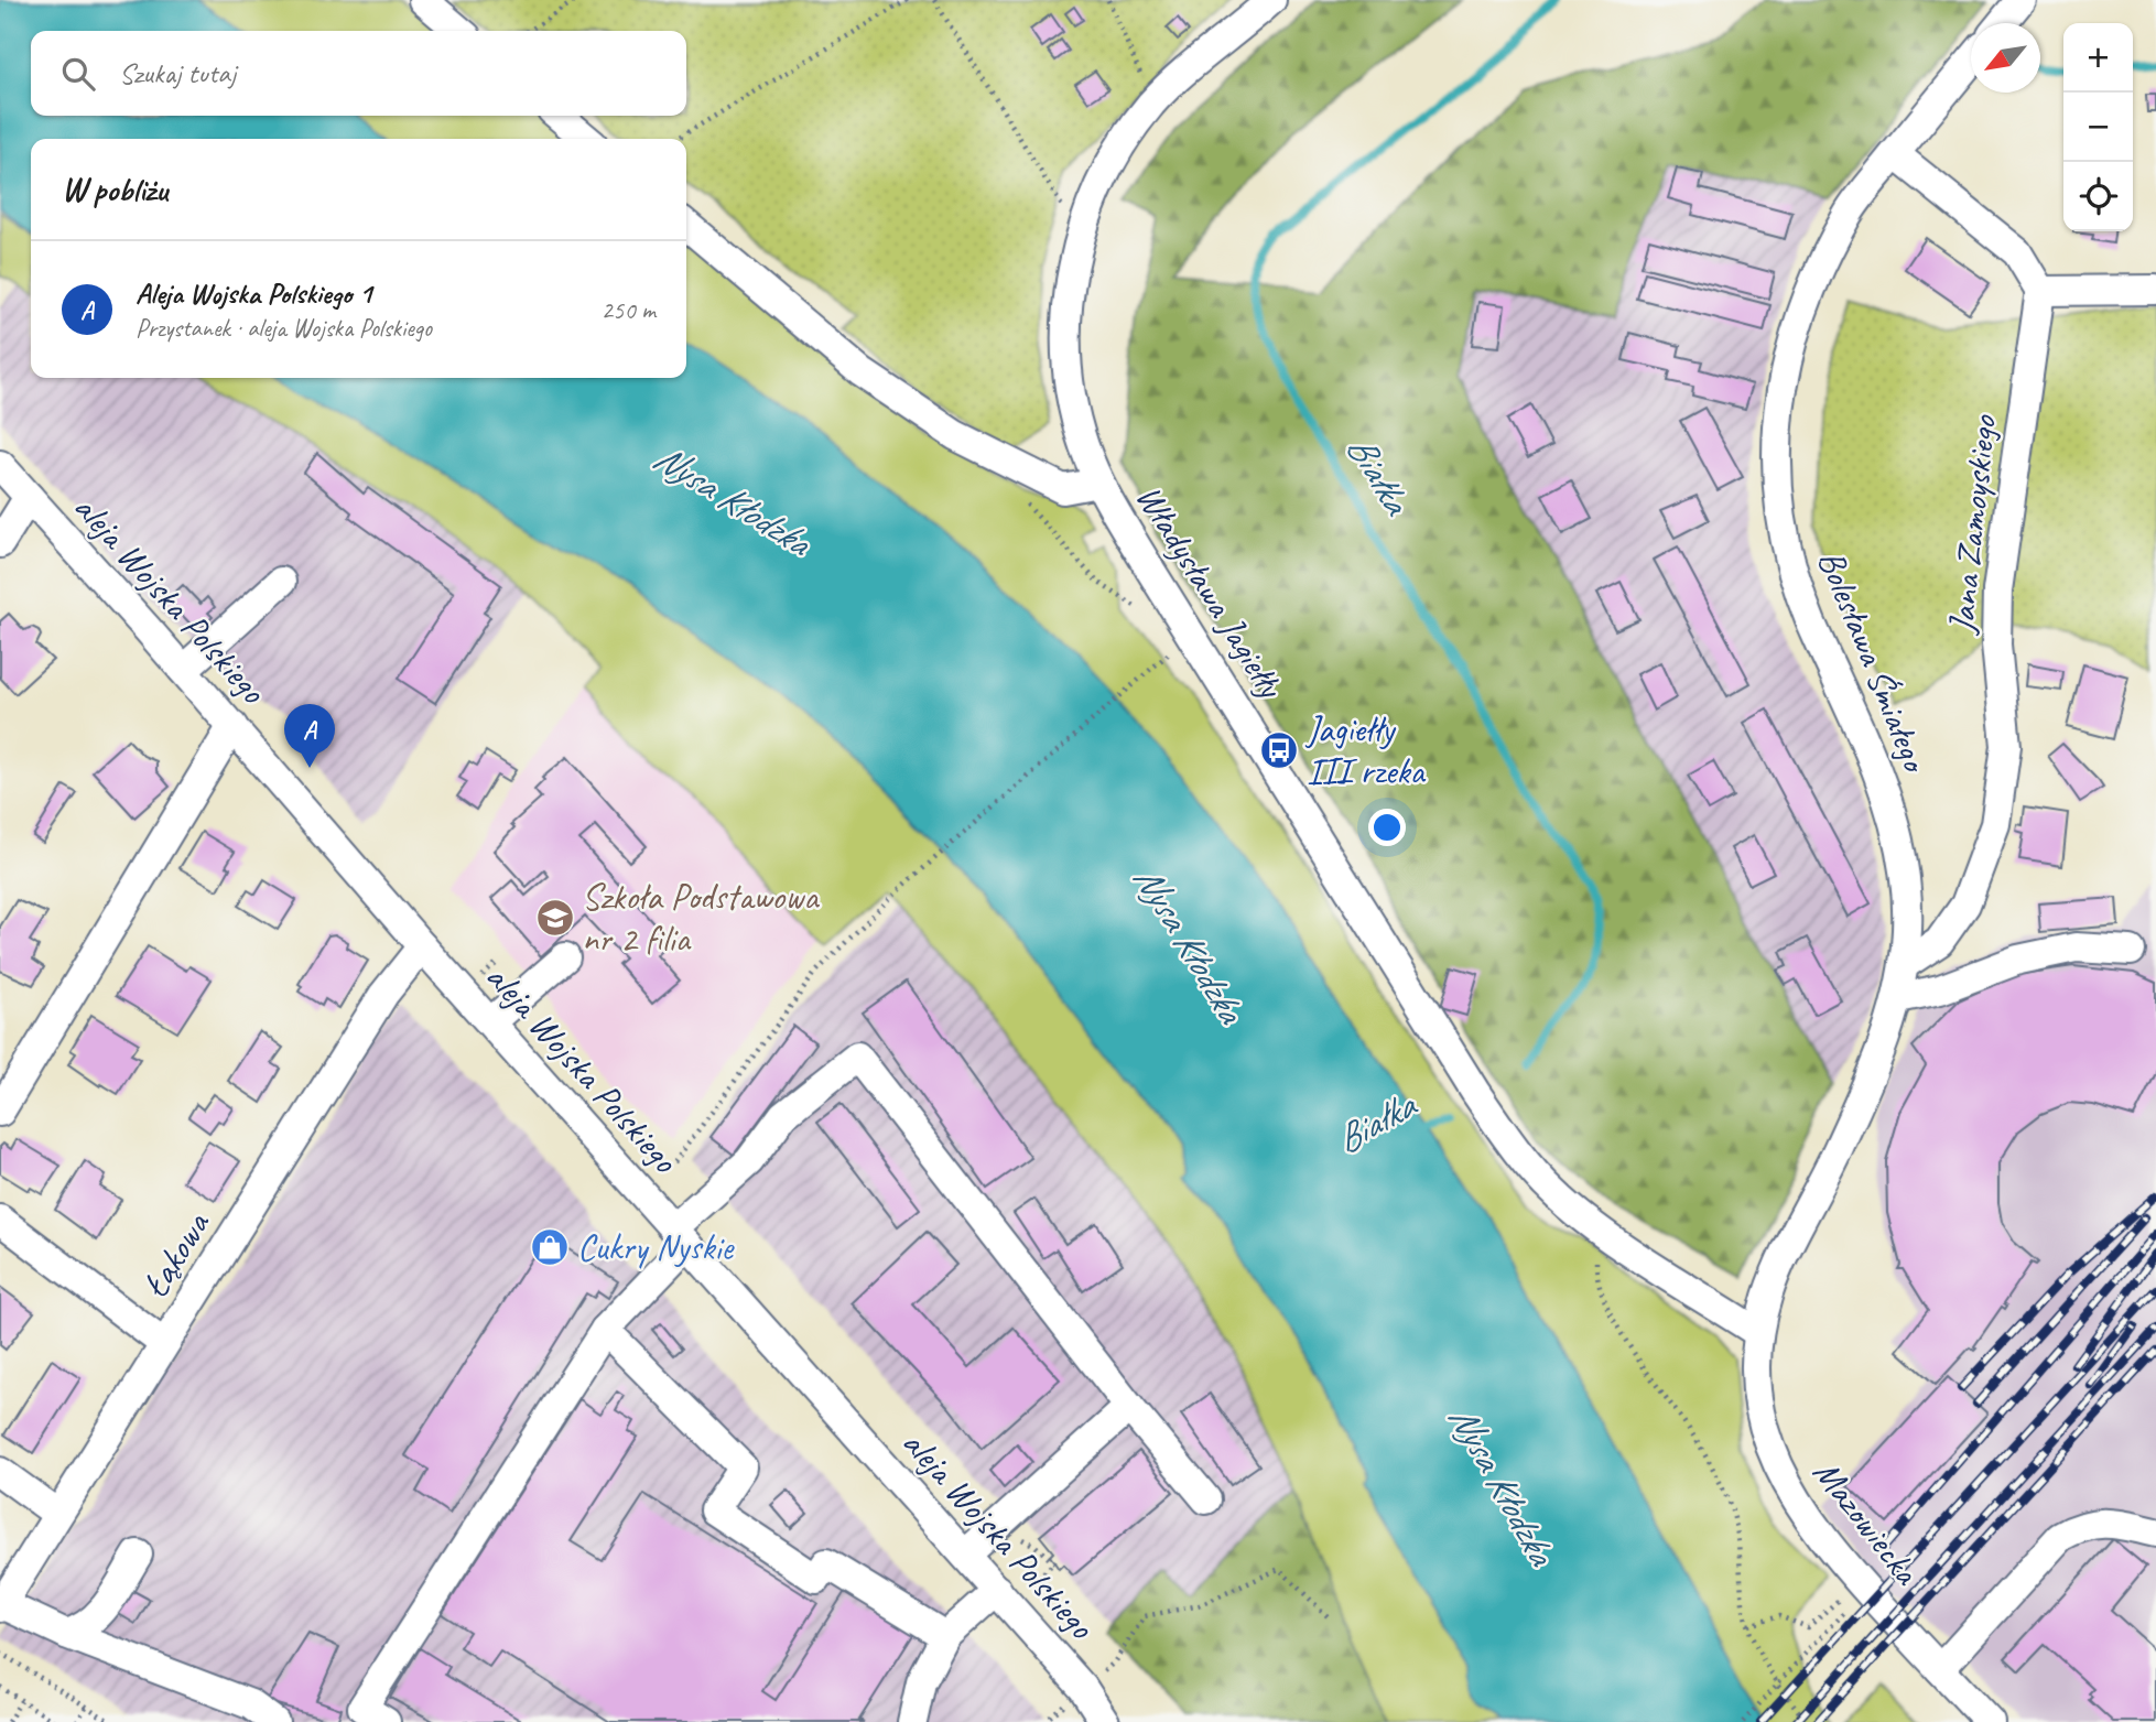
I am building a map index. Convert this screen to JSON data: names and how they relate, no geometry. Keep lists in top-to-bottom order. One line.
{"streets":{"street":["Jana Zamoyskiego","Władysława Jagiełły","aleja Wojska Polskiego","Bolesława Śmiałego","Łąkowa","Mazowiecka"]},"crossings":[["Jana Zamoyskiego","Bolesława Śmiałego"],["Władysława Jagiełły","Bolesława Śmiałego"],["Władysława Jagiełły","Mazowiecka"],["aleja Wojska Polskiego","Łąkowa"],["Bolesława Śmiałego","Mazowiecka"]],"water":["Białka","Nysa Kłodzka"],"places":{"bus stop":["Jagiełły III rzeka"],"school or university":["Szkoła Podstawowa nr 2 filia"],"shop":["Cukry Nyskie"]},"north":"bottom left","page":{"map_buttons":["+","−"],"search":"Szukaj tutaj","heading":"W pobliżu","list":[{"mark":"A","name":"Aleja Wojska Polskiego 1","note":"Przystanek · aleja Wojska Polskiego","value":"250 m"}],"pins":"A"}}
